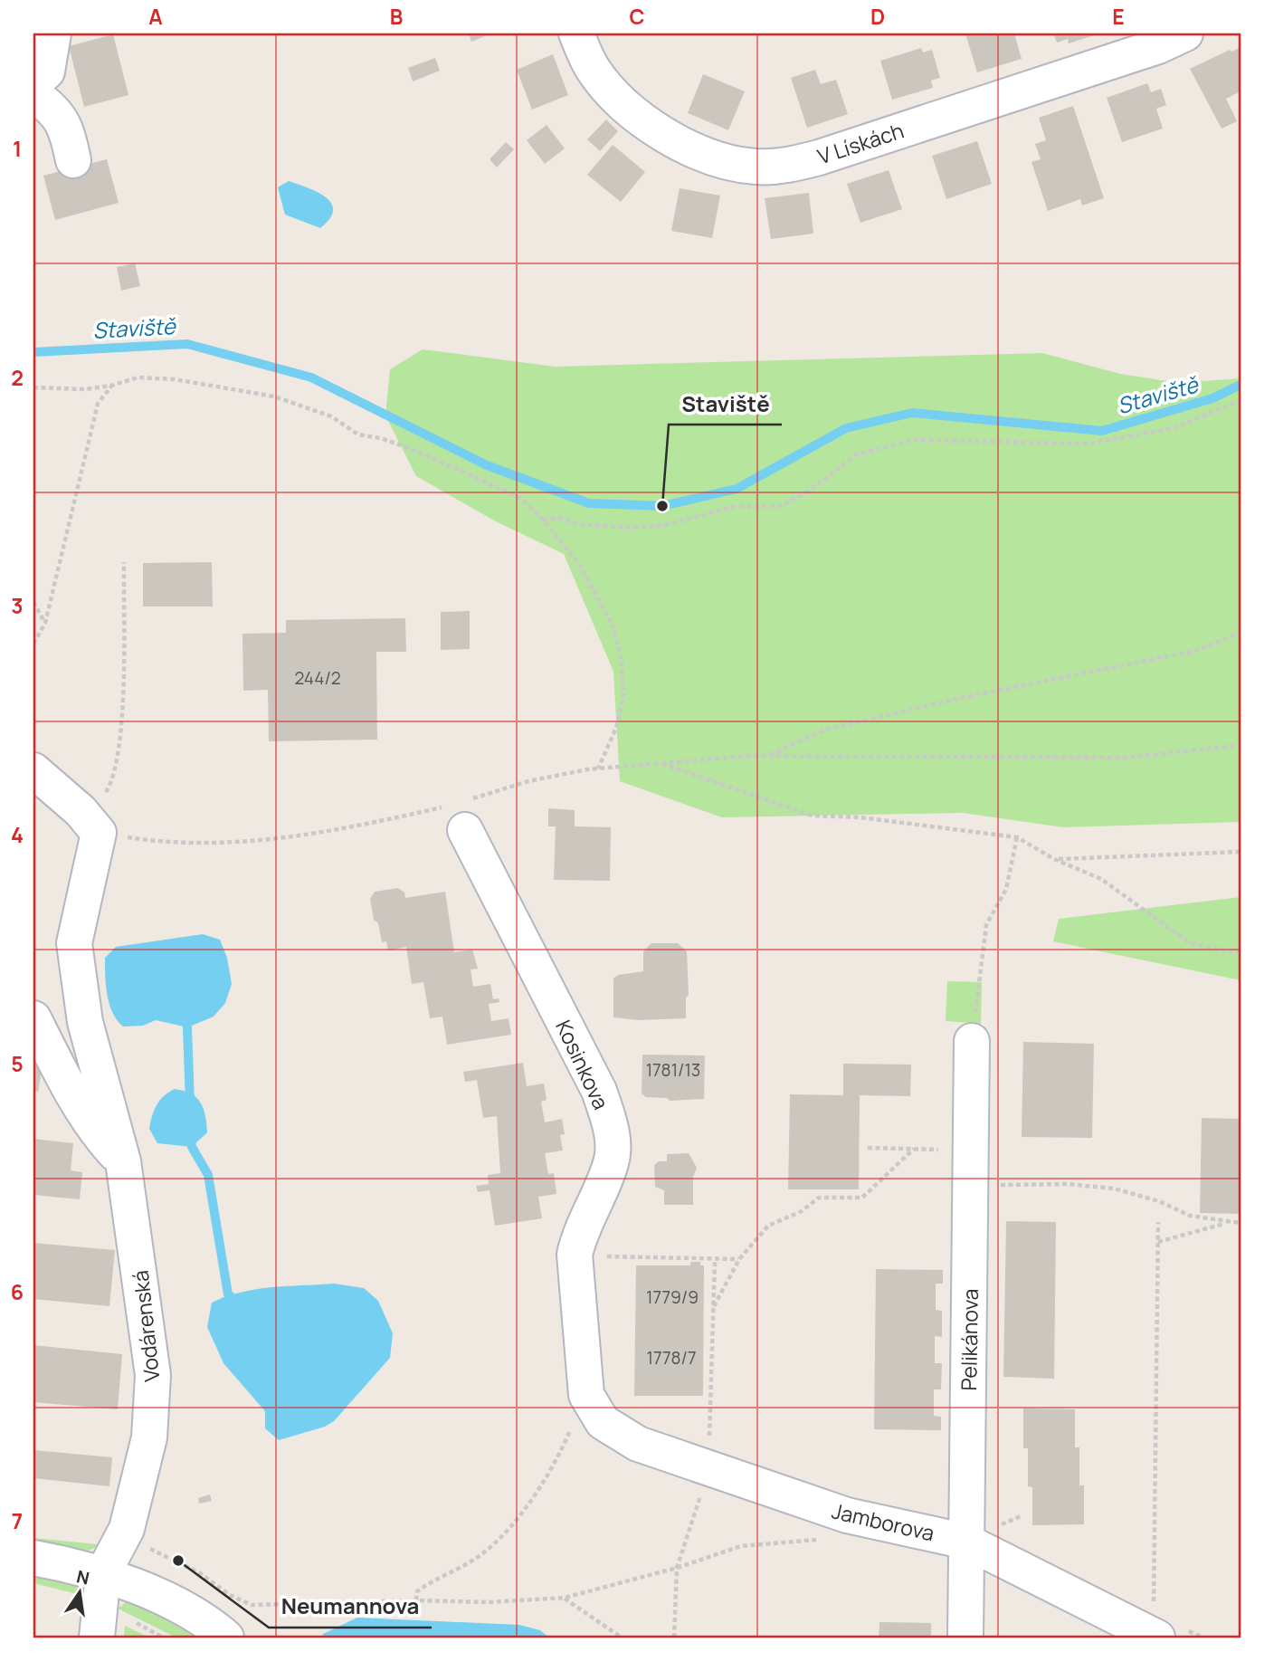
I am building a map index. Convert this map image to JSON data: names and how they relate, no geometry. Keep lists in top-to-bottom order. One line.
{"streets":{"street":["V Lískách","Kosinkova","Vodárenská","Pelikánova","Jamborova"]},"crossings":[["Kosinkova","Jamborova"],["Pelikánova","Jamborova"]],"water":["Staviště"],"places":["Staviště","Neumannova"],"house_numbers":["244/2","1781/13","1779/9","1778/7"],"north":"top","grid":{"columns":["A","B","C","D","E"],"rows":["1","2","3","4","5","6","7"]}}
